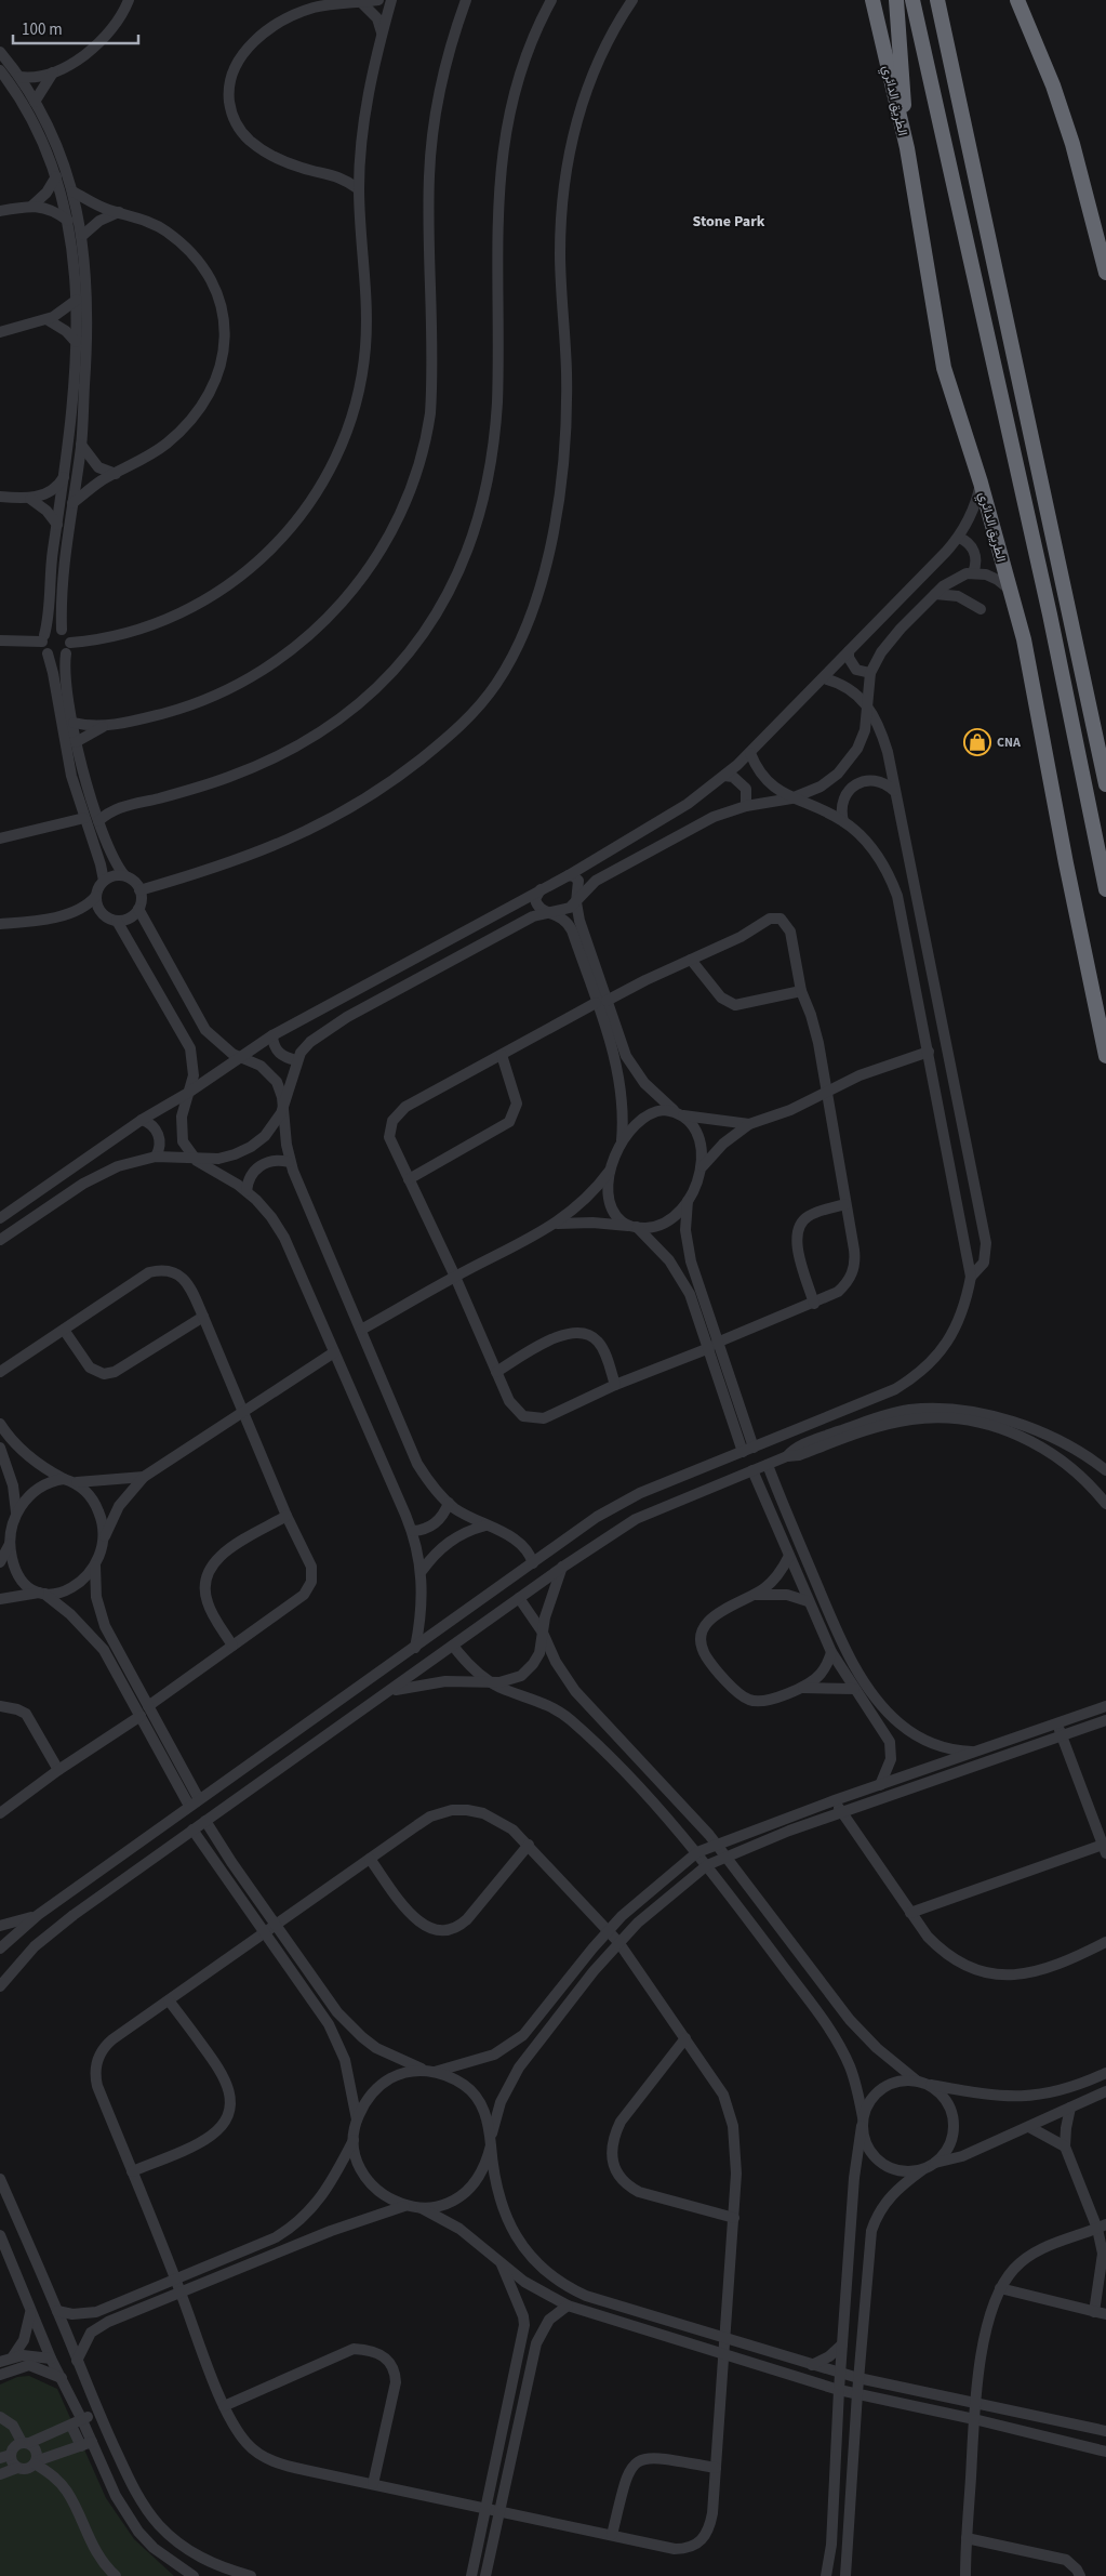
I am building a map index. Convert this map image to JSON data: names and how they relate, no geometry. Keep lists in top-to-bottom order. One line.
{"streets":{"highway":["الطريق الدائري"]},"districts":["Stone Park"],"places":{"shop":["CNA"]},"scale_bar":"100 m"}
